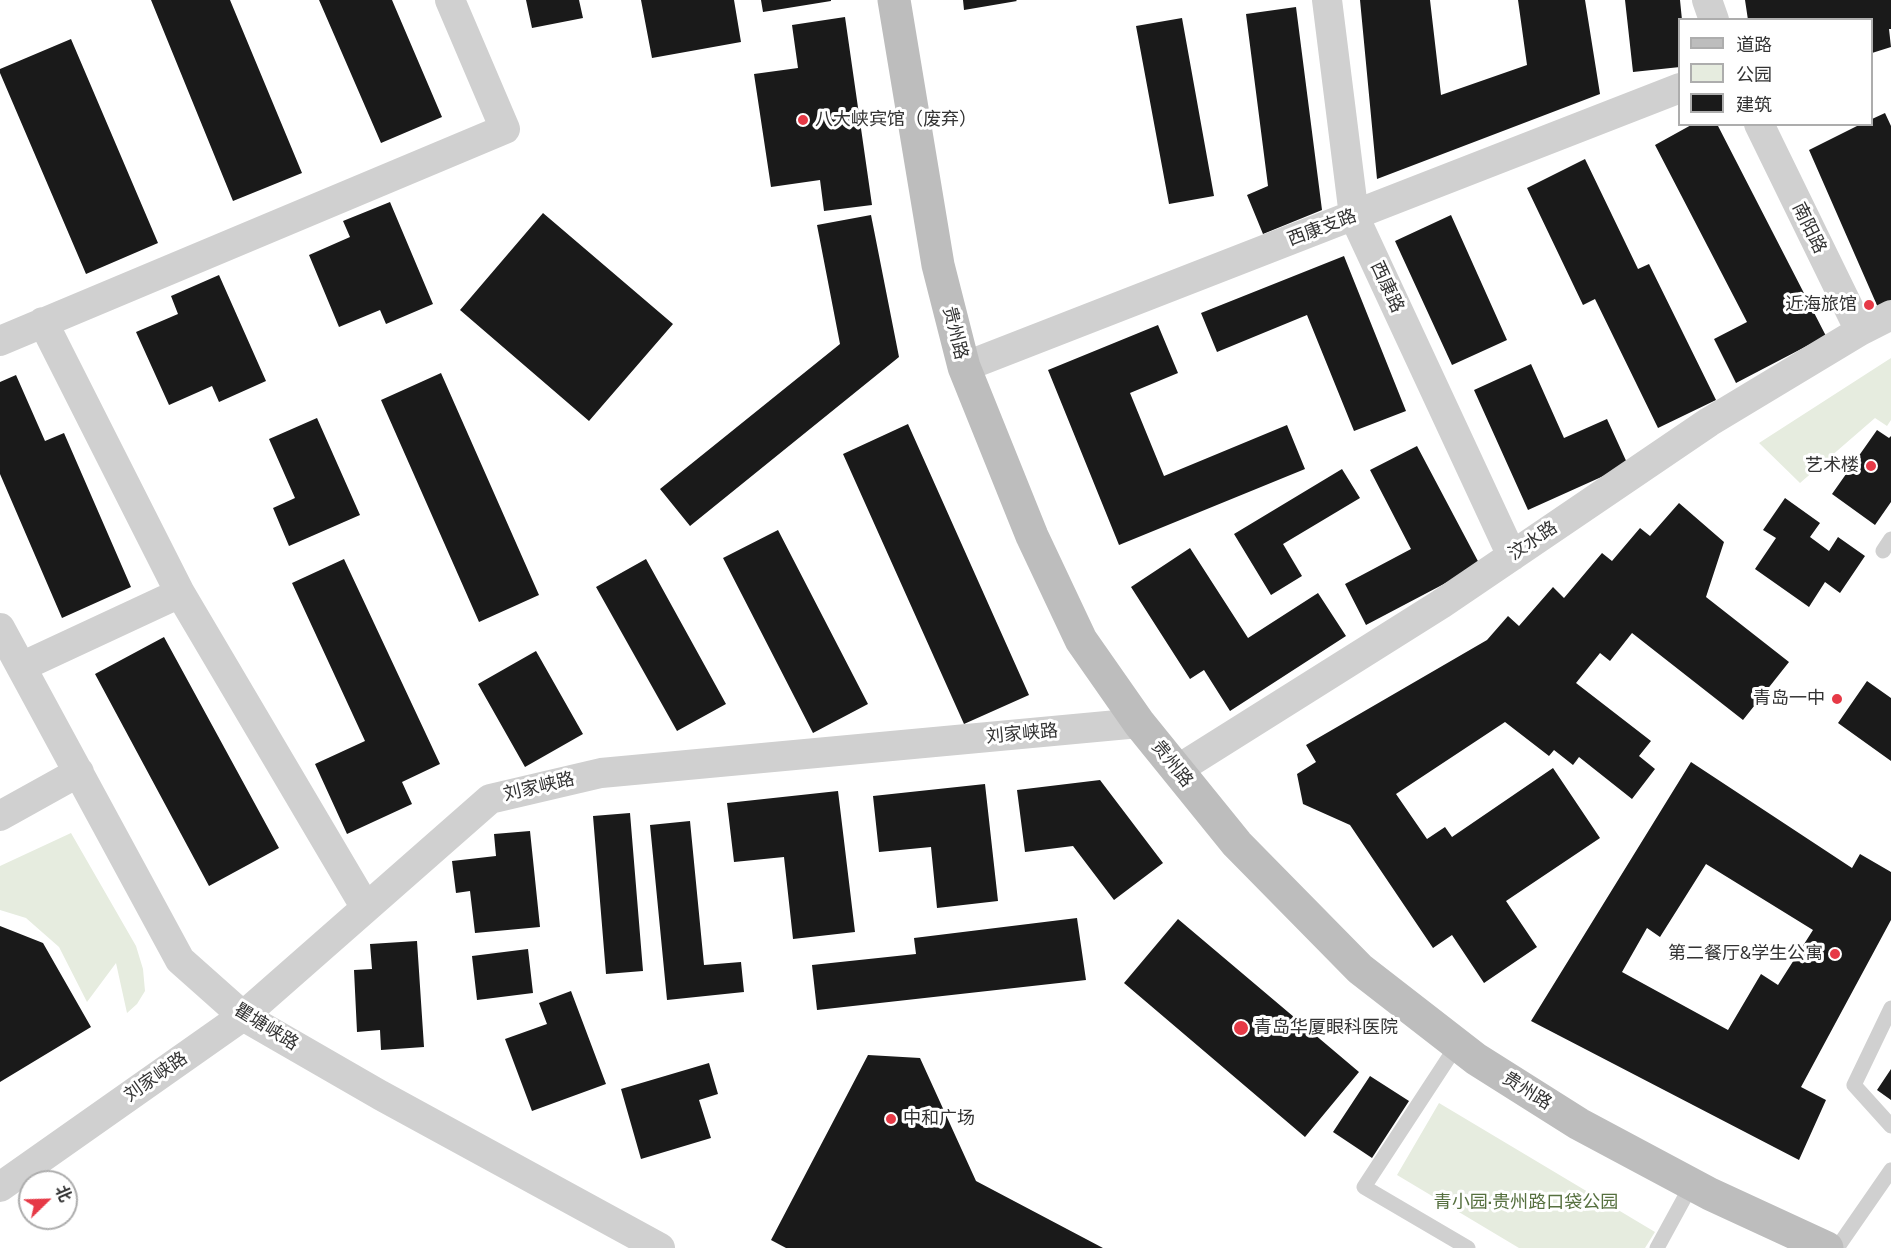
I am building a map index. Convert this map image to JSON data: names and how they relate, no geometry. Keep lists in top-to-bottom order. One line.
{"streets":{"main road":["贵州路"],"street":["西康支路","南阳路","西康路","汶水路","刘家峡路","瞿塘峡路"]},"crossings":[["西康支路","西康路"],["西康支路","贵州路"],["南阳路","汶水路"],["西康路","汶水路"],["贵州路","汶水路"],["贵州路","刘家峡路"],["刘家峡路","瞿塘峡路"]],"parks":["青小园·贵州路口袋公园"],"places":["八大峡宾馆（废弃）","近海旅馆","艺术楼","青岛一中","第二餐厅&学生公寓","青岛华厦眼科医院","中和广场"],"legend":["道路","公园","建筑"],"north":"top right"}
